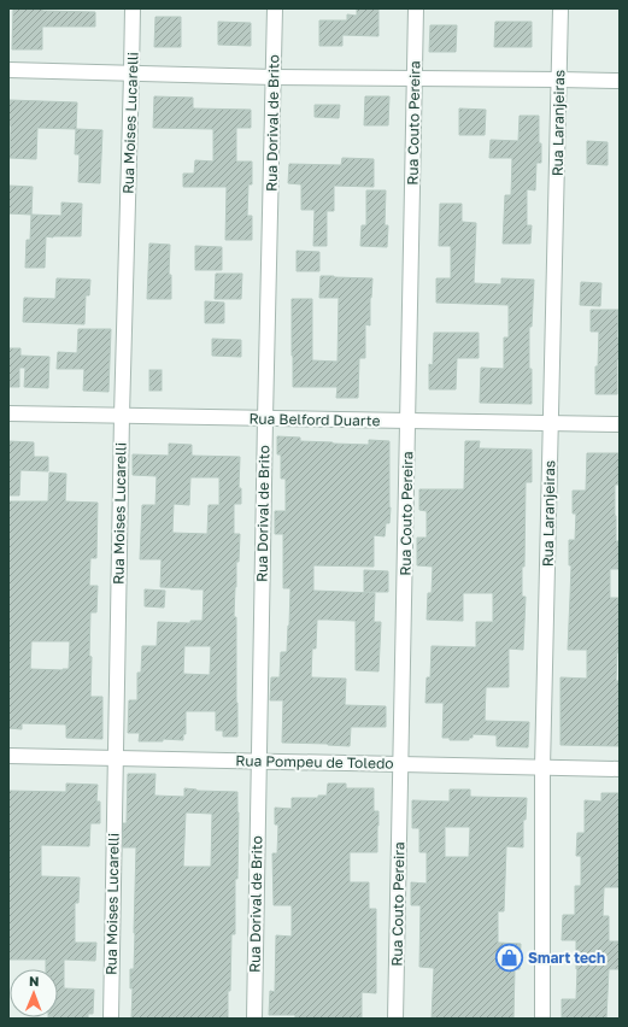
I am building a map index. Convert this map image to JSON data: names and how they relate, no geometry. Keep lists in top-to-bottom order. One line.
{"streets":{"street":["Rua Moises Lucarelli","Rua Dorival de Brito","Rua Couto Pereira","Rua Laranjeiras","Rua Belford Duarte","Rua Pompeu de Toledo"]},"crossings":[["Rua Moises Lucarelli","Rua Belford Duarte"],["Rua Moises Lucarelli","Rua Pompeu de Toledo"],["Rua Dorival de Brito","Rua Belford Duarte"],["Rua Dorival de Brito","Rua Pompeu de Toledo"],["Rua Couto Pereira","Rua Belford Duarte"],["Rua Couto Pereira","Rua Pompeu de Toledo"],["Rua Laranjeiras","Rua Belford Duarte"],["Rua Laranjeiras","Rua Pompeu de Toledo"]],"places":{"shop":["Smart tech"]},"north":"top"}
